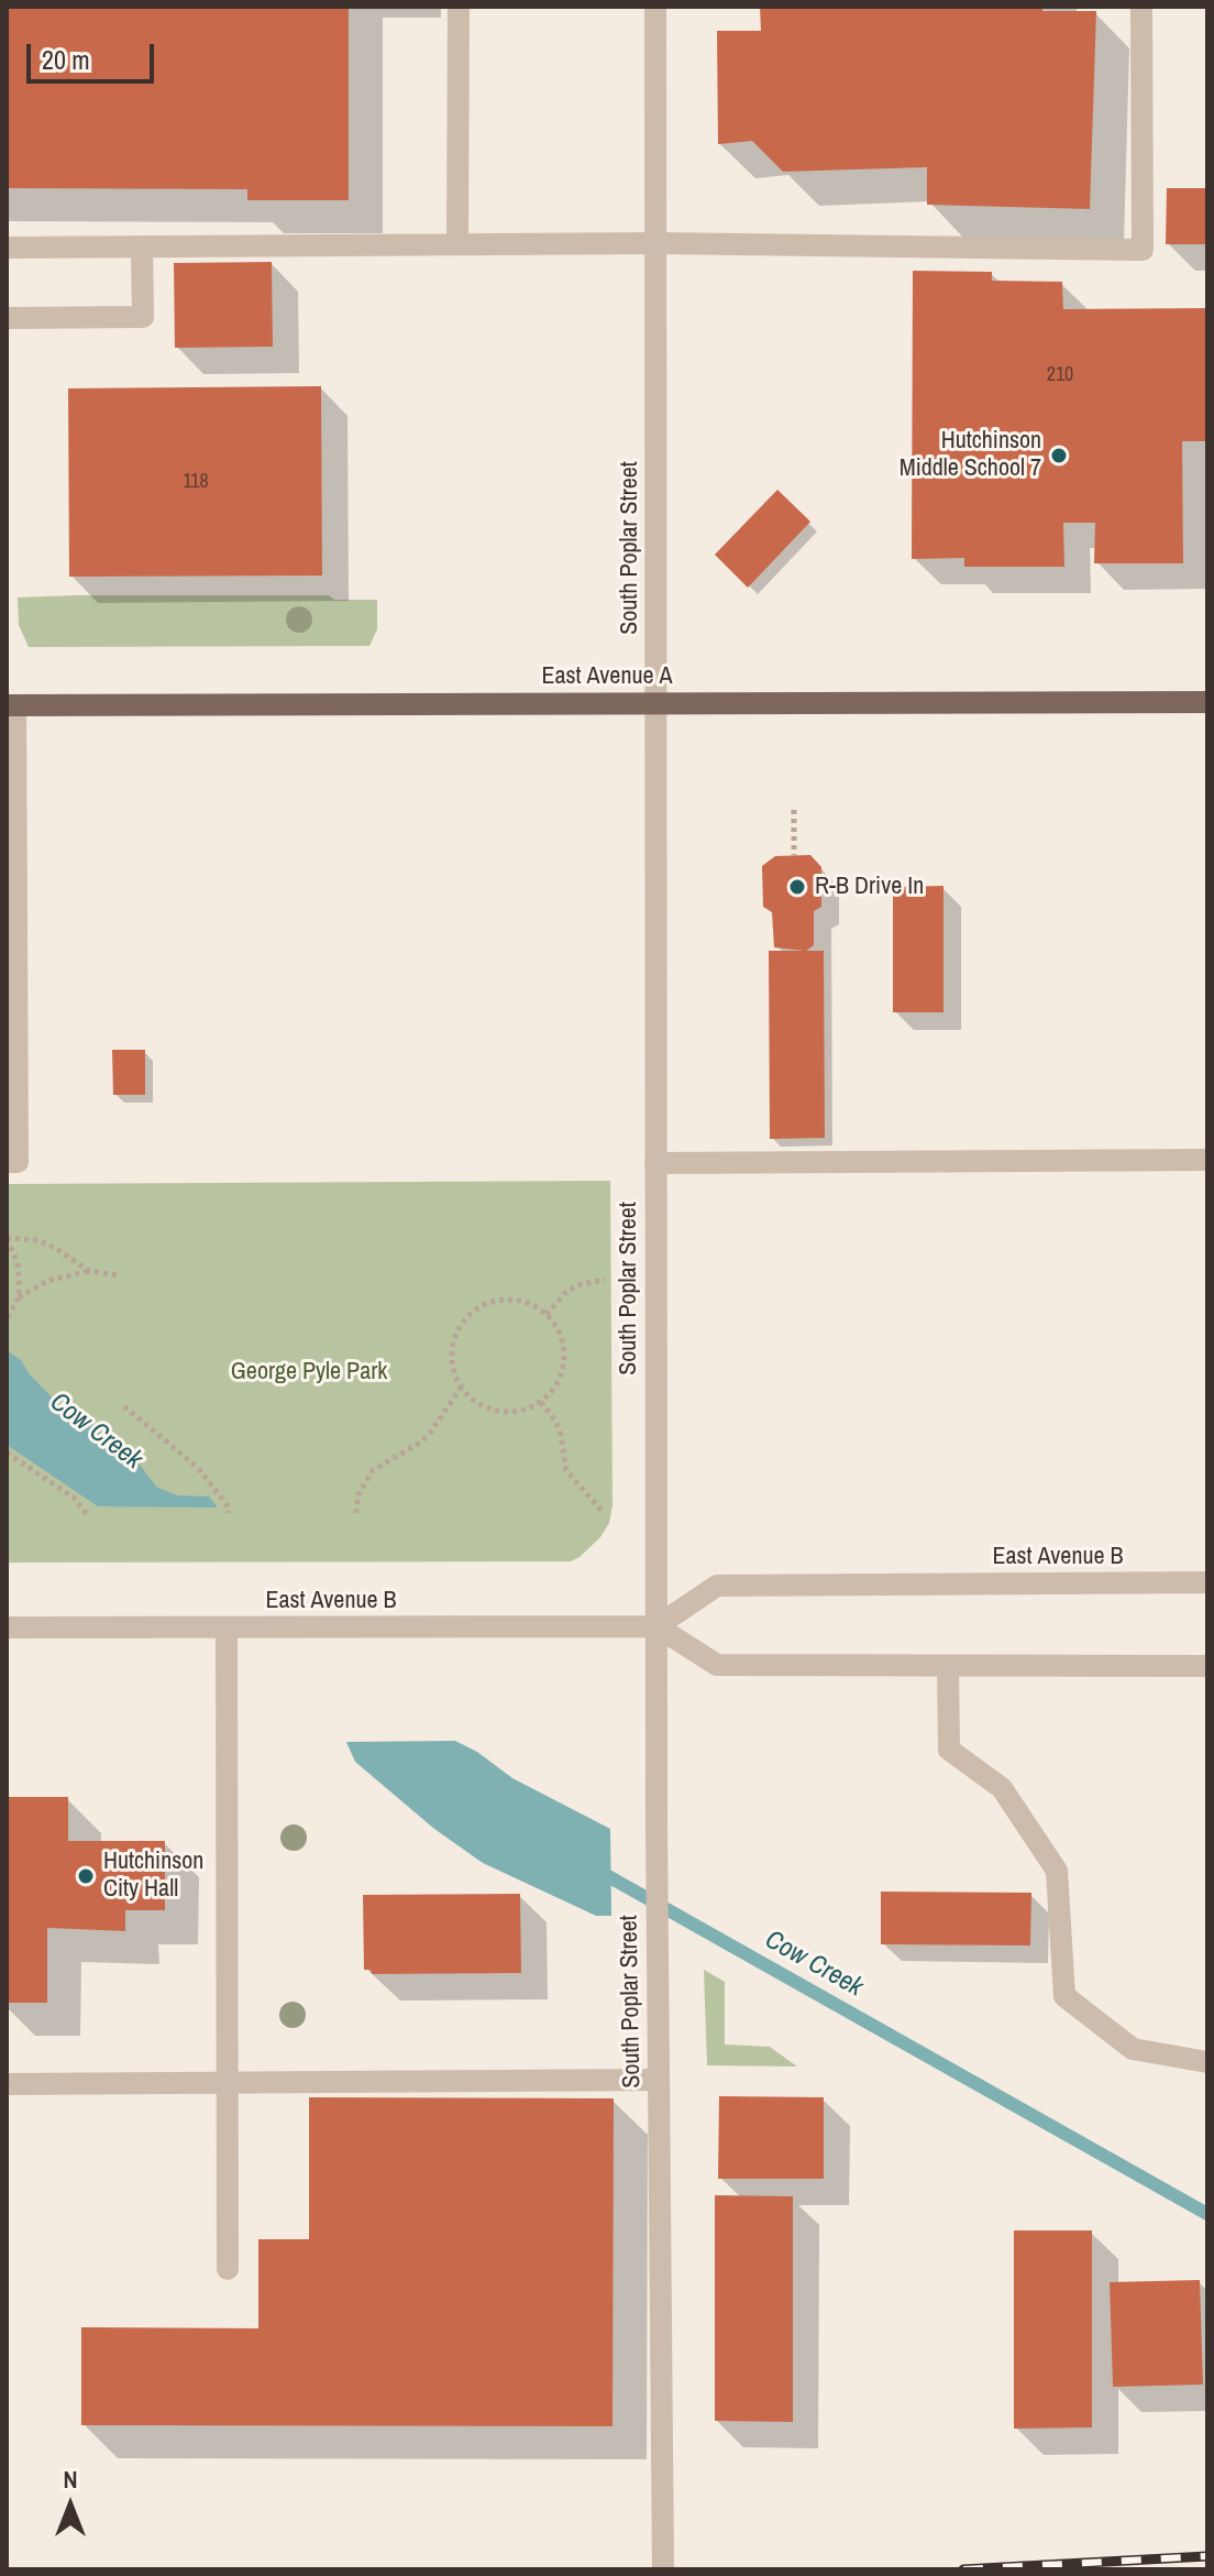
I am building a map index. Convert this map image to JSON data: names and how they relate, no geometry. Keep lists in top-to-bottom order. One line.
{"streets":{"main road":["East Avenue A"],"street":["South Poplar Street","East Avenue B"]},"crossings":[["South Poplar Street","East Avenue A"],["South Poplar Street","East Avenue B"]],"water":["Cow Creek"],"parks":["George Pyle Park"],"places":["Hutchinson Middle School 7","R-B Drive In","Hutchinson City Hall"],"house_numbers":["210","118"],"scale_bar":"20 m","north":"top"}
